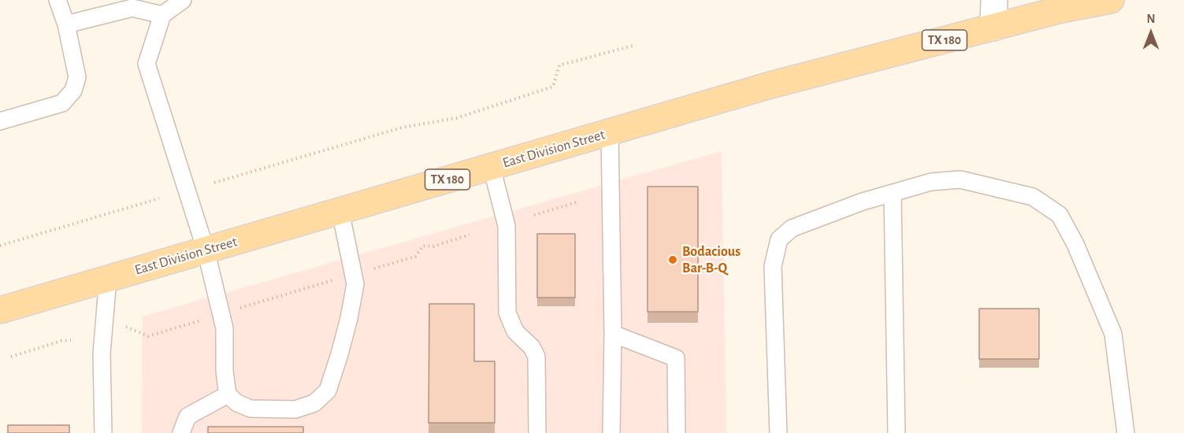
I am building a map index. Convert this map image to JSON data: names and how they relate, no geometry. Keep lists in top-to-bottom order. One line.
{"streets":{"main road":["TX 180","East Division Street"]},"places":["Bodacious Bar-B-Q"],"north":"top"}
